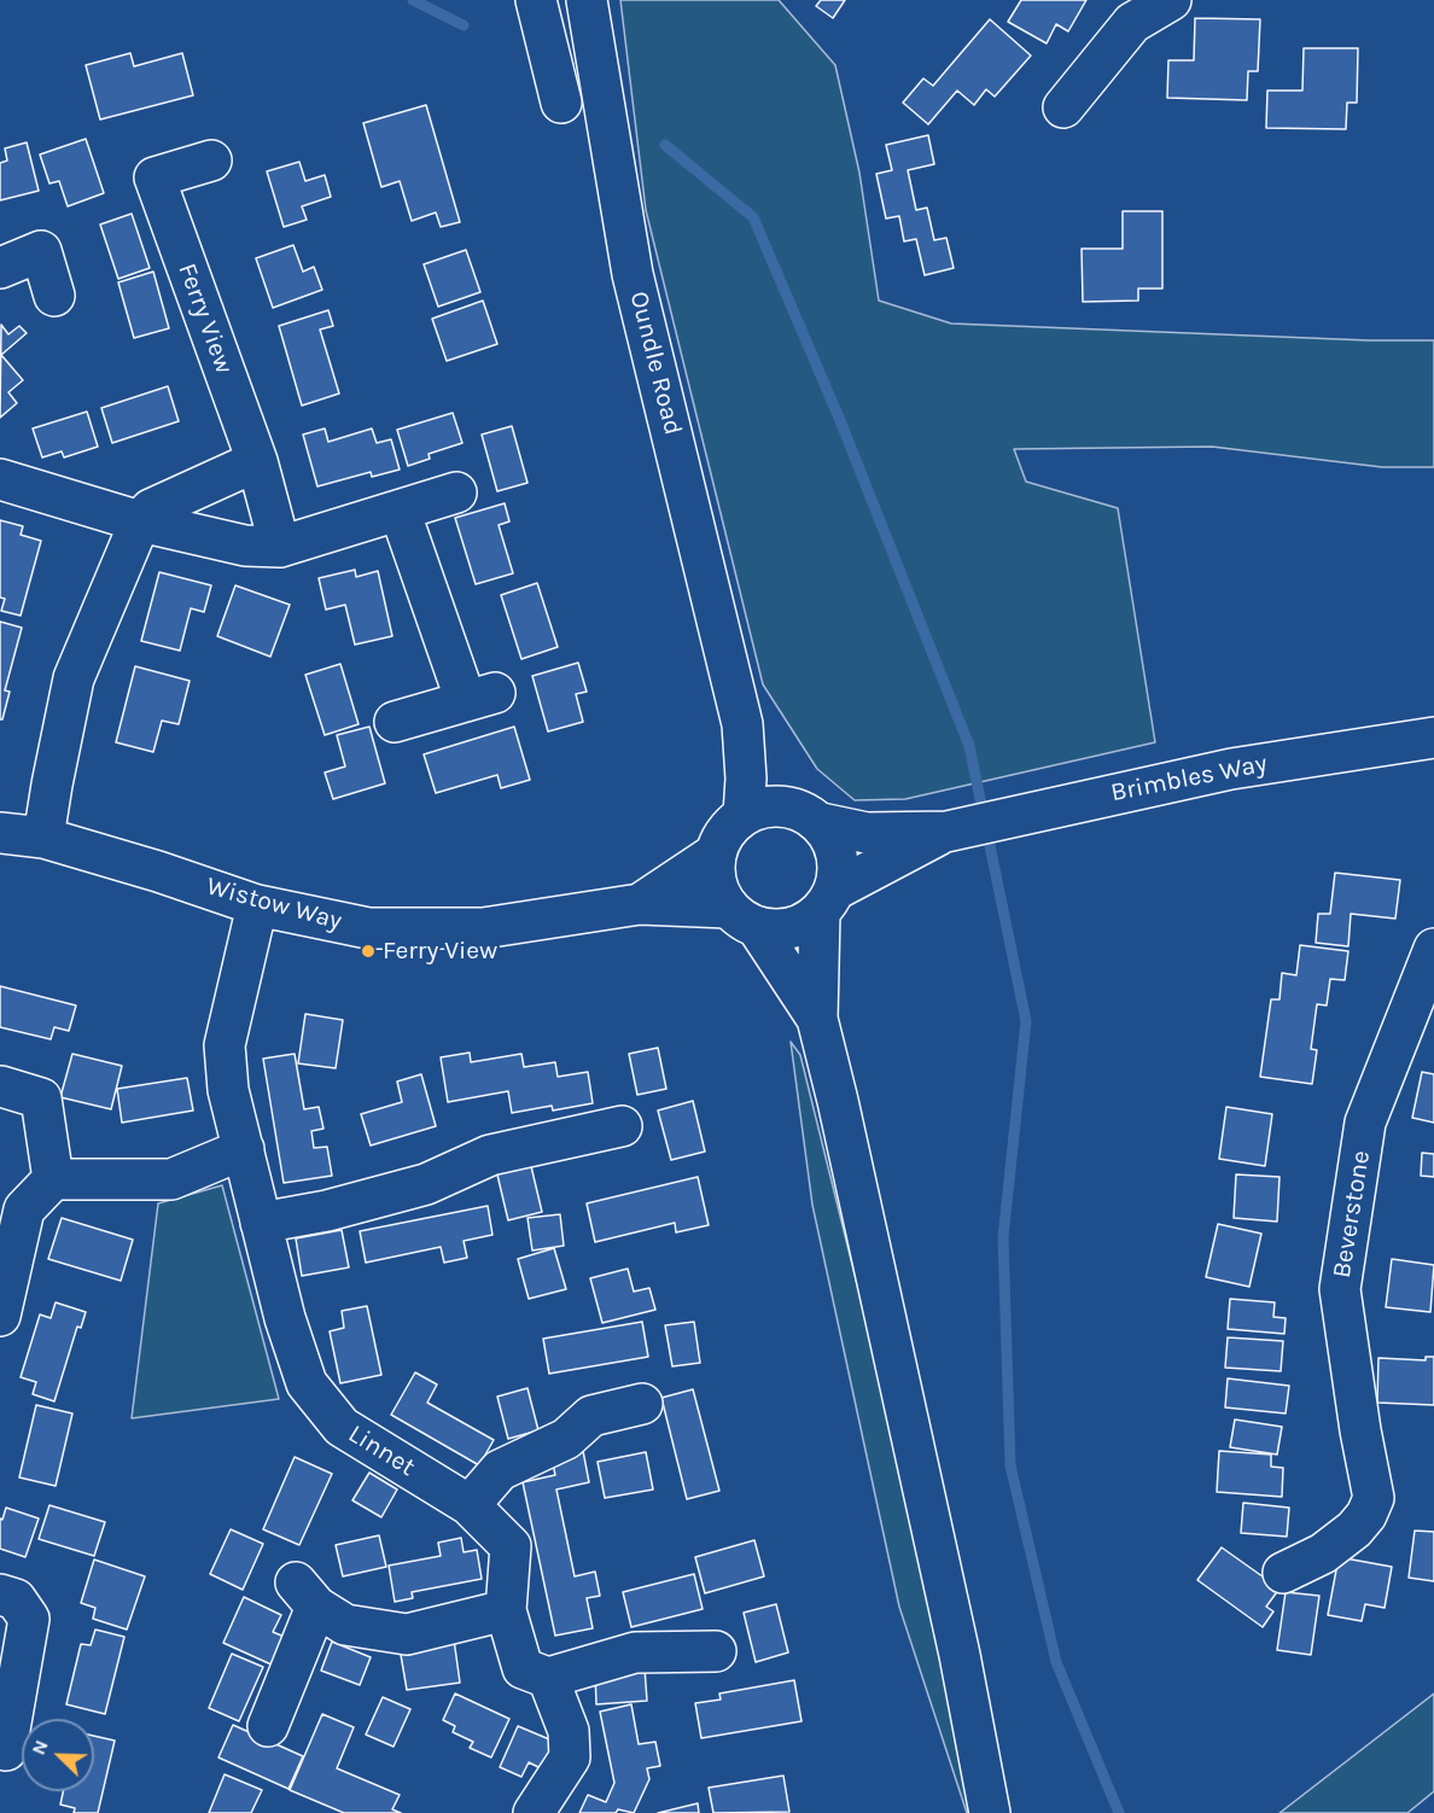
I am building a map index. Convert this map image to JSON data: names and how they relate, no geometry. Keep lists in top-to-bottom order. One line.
{"streets":{"street":["Ferry View","Oundle Road","Brimbles Way","Wistow Way","Beverstone","Linnet"]},"crossings":[["Oundle Road","Brimbles Way"],["Oundle Road","Wistow Way"],["Brimbles Way","Wistow Way"],["Wistow Way","Linnet"]],"places":["Ferry View"],"north":"top left"}
